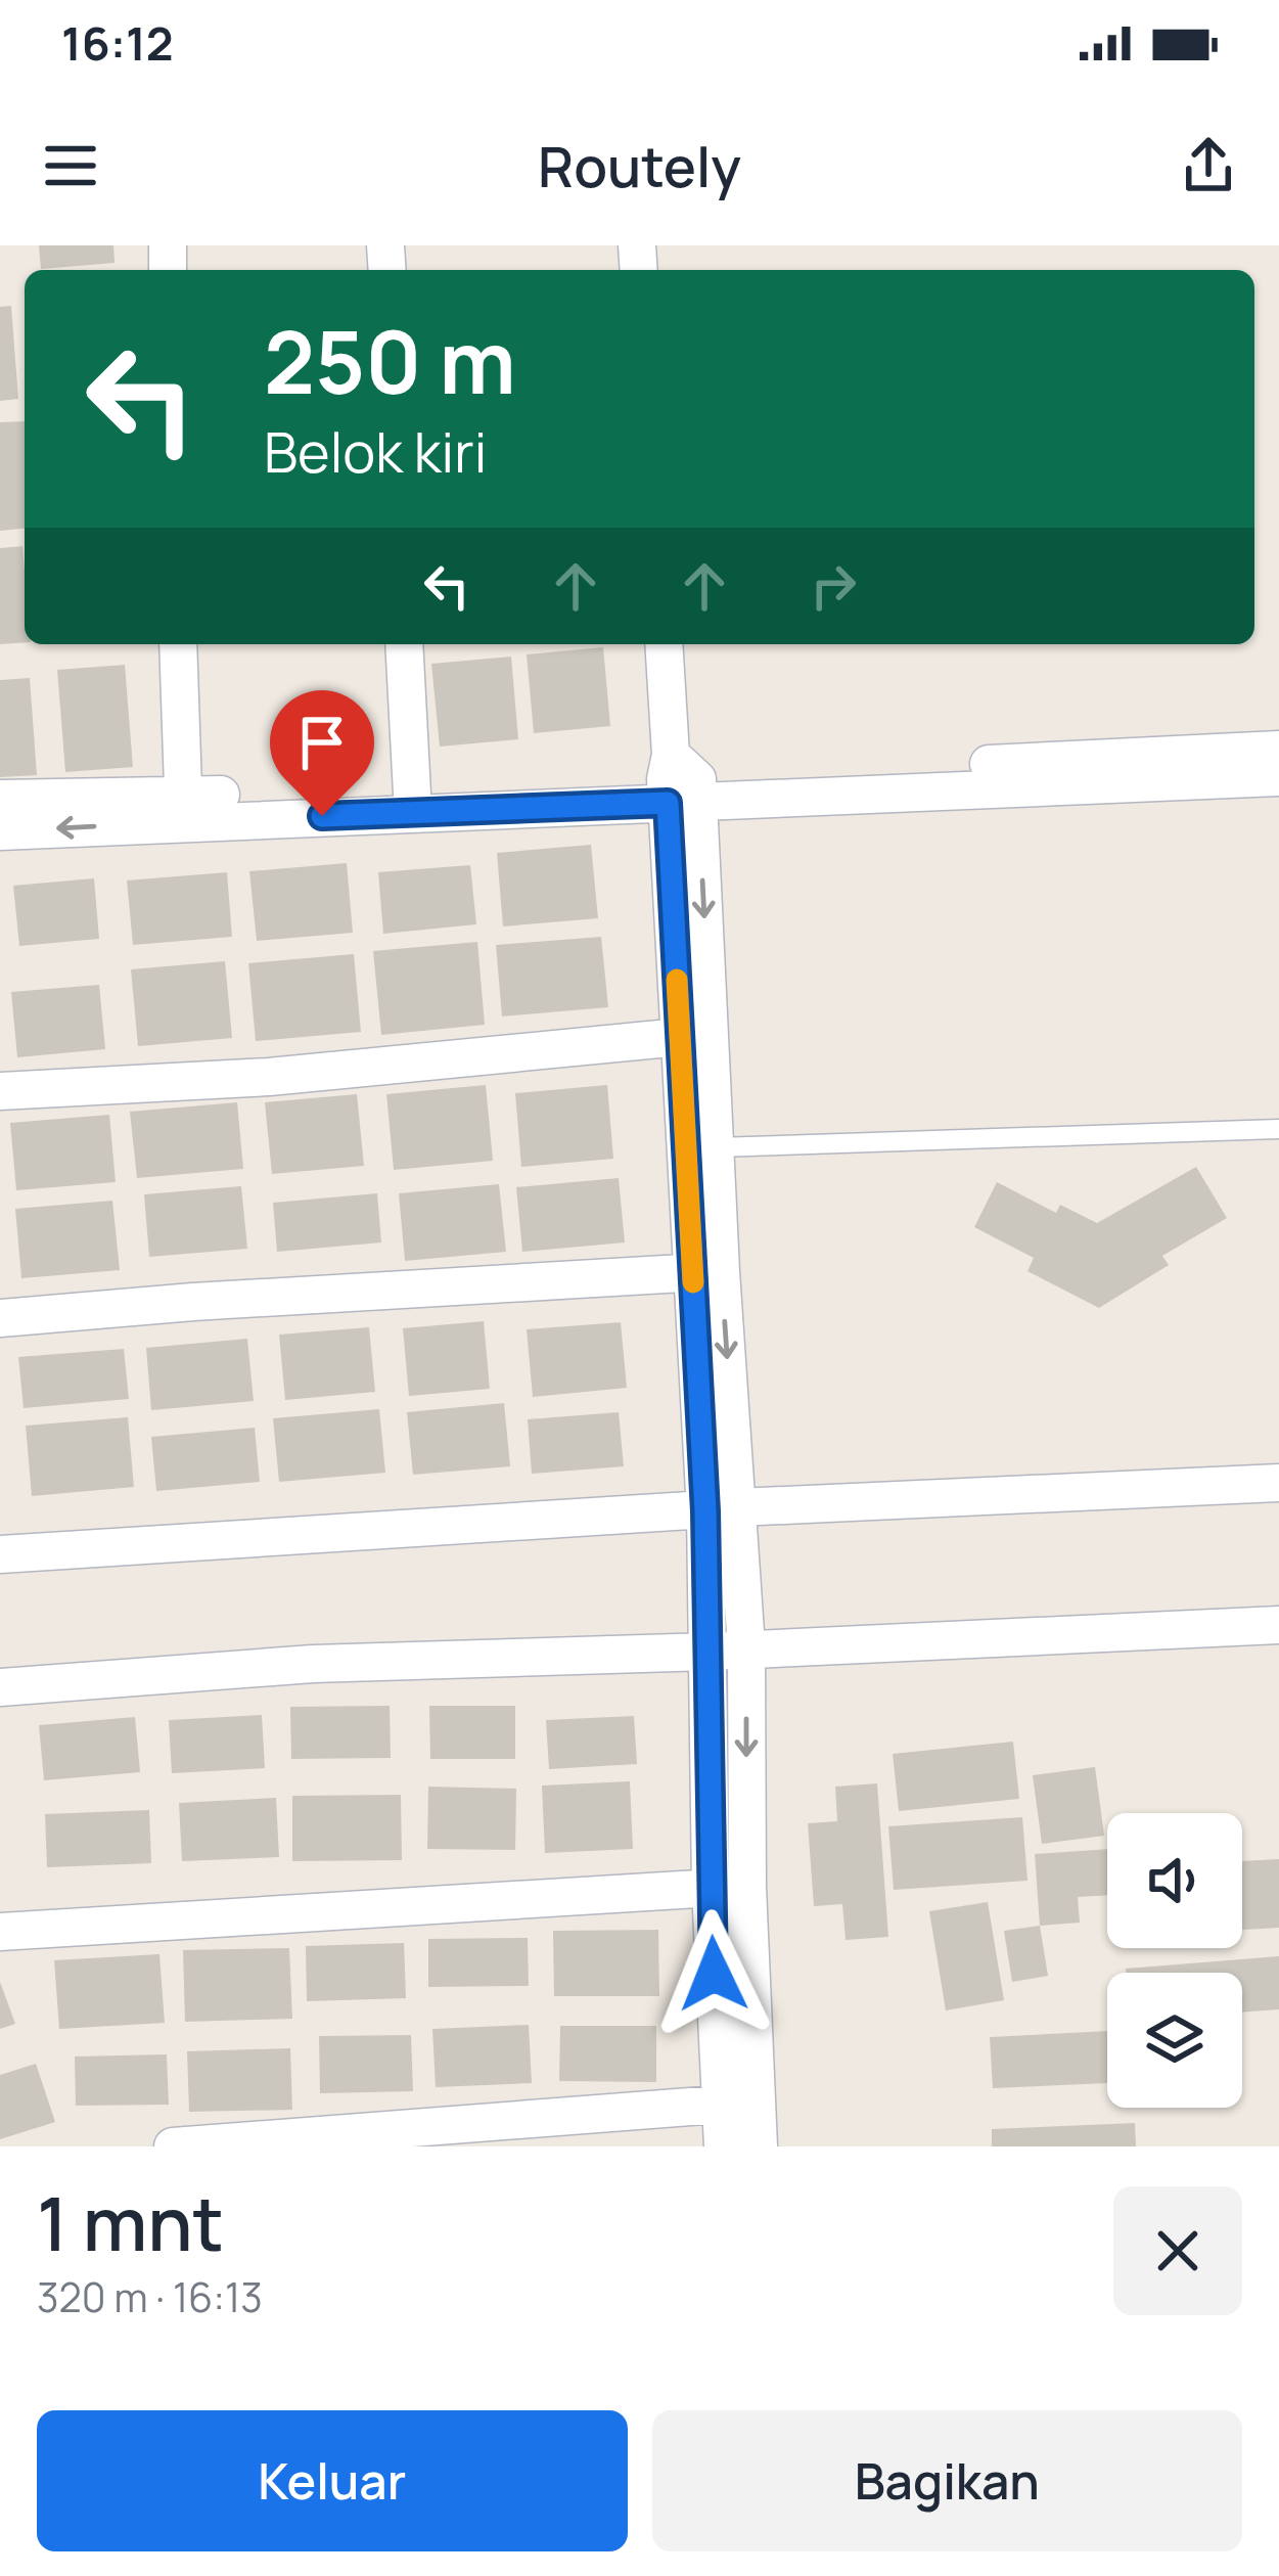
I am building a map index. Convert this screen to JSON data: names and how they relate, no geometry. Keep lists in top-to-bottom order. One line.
{"page":{"status":"16:12","header":"Routely","turn":["250 m","Belok kiri"],"heading":["1 mnt","320 m · 16:13"],"buttons":["Keluar","Bagikan"]}}
